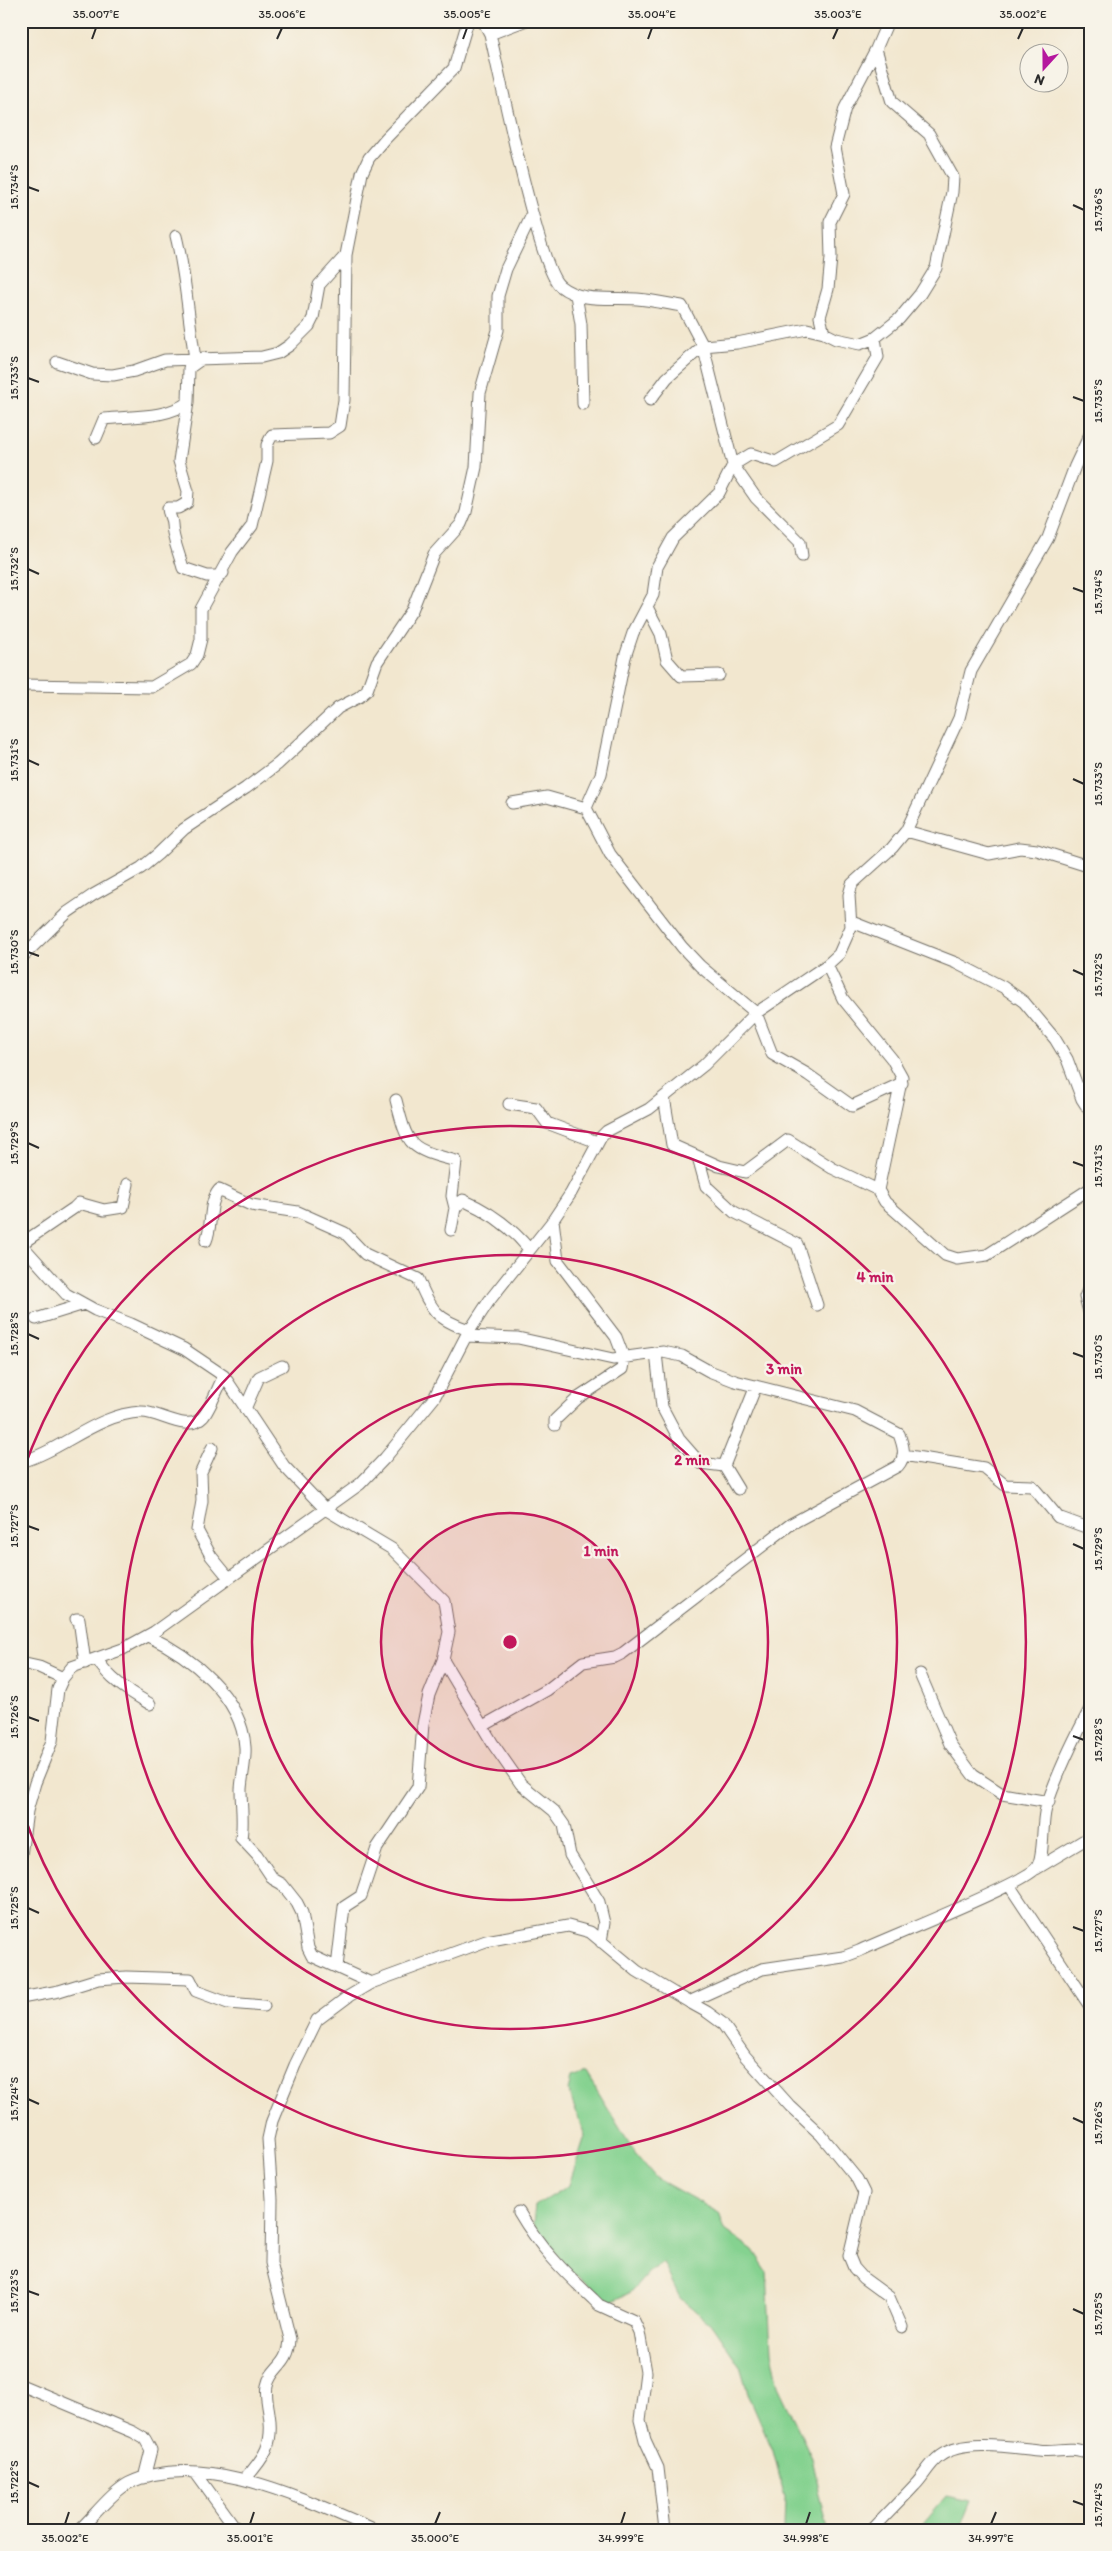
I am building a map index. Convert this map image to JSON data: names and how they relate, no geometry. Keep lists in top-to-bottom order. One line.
{"north":"bottom","coordinates":["35.007°E","35.006°E","35.005°E","35.004°E","35.003°E","35.002°E","15.734°S","15.736°S","15.733°S","15.735°S","15.732°S","15.731°S","15.730°S","15.729°S","15.728°S","15.727°S","15.726°S","15.725°S","15.724°S","15.723°S","15.722°S","35.001°E","35.000°E","34.999°E","34.998°E","34.997°E"],"rings":["4 min","3 min","2 min","1 min"]}
